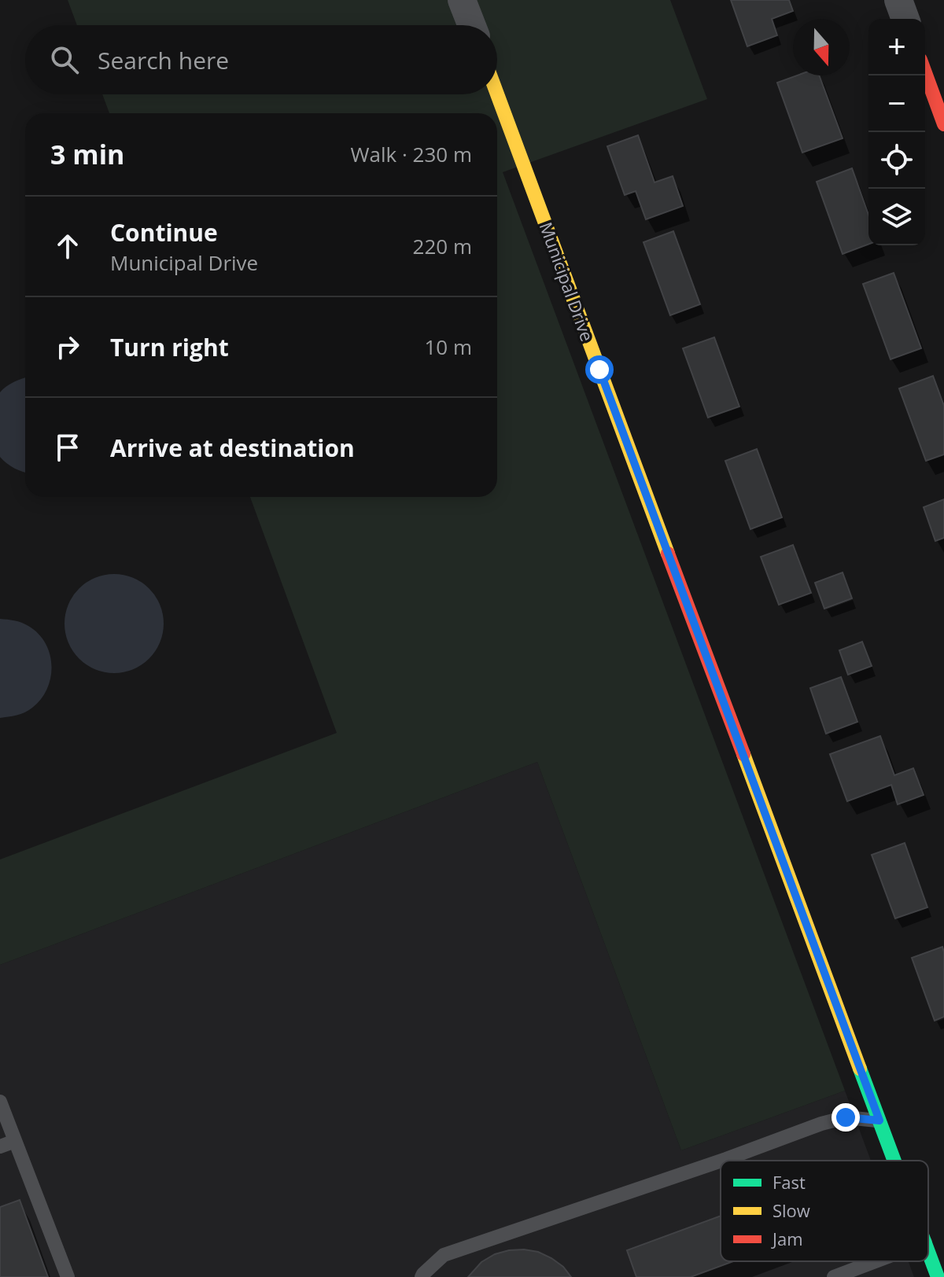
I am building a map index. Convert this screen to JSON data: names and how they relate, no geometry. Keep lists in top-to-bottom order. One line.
{"streets":{"street":["Municipal Drive"]},"legend":["Fast","Slow","Jam"],"north":"bottom","page":{"map_buttons":["+","−"],"search":"Search here","heading":["3 min","Walk · 230 m"],"list":[["Continue","Municipal Drive","220 m"],["Turn right","10 m"],"Arrive at destination"]}}
